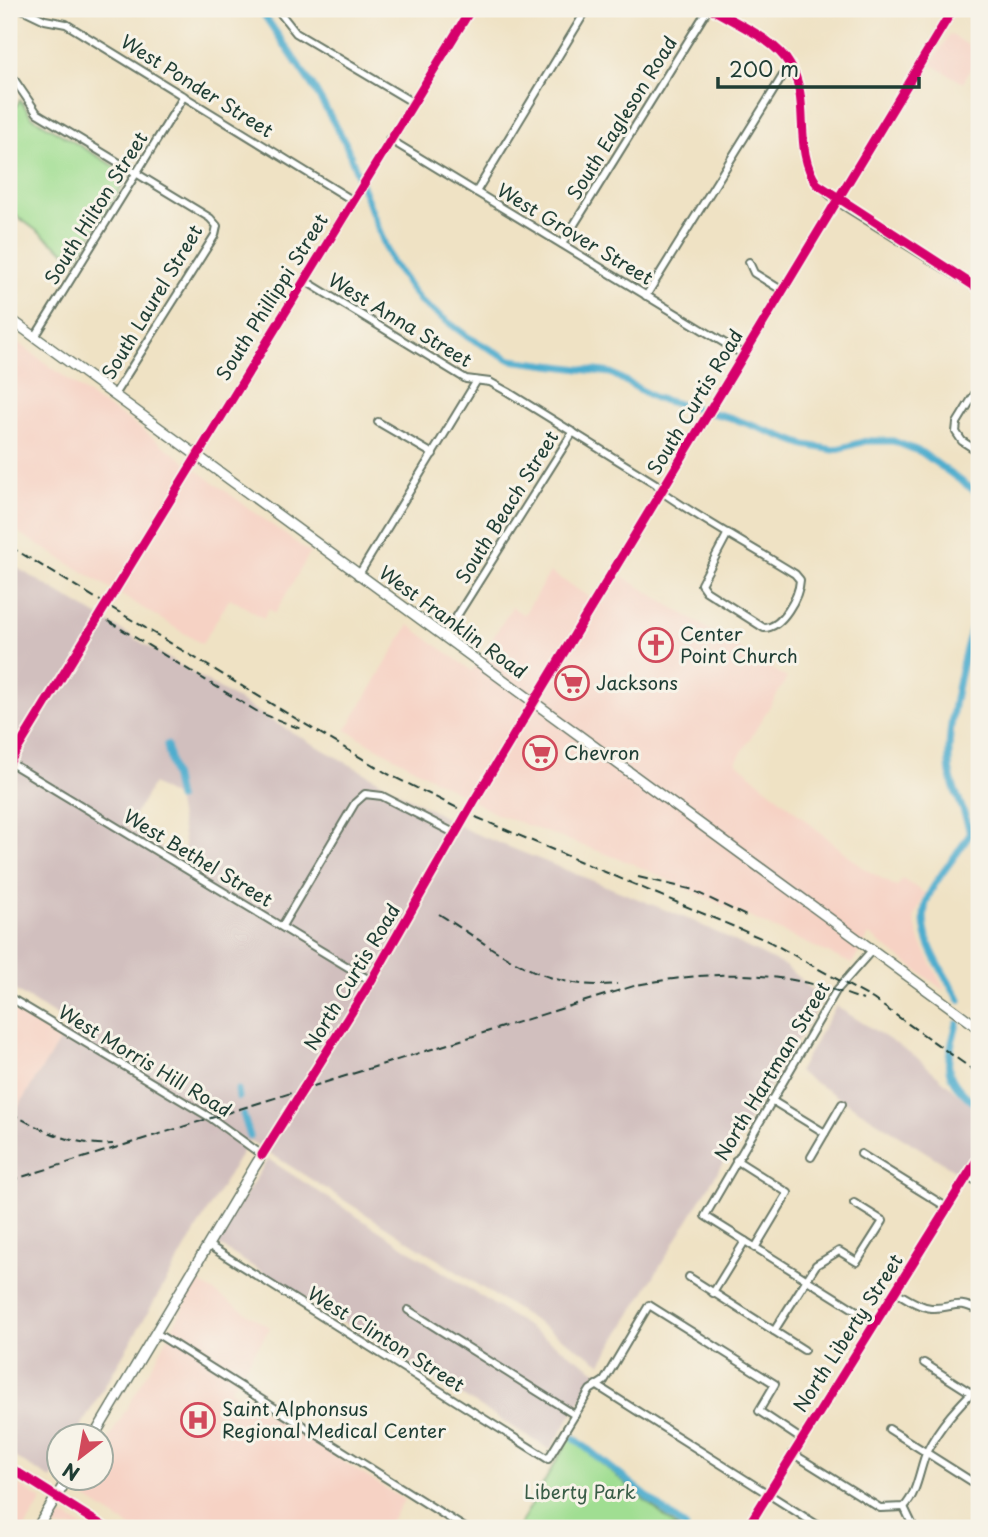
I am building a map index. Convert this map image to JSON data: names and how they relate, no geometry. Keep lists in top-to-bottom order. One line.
{"streets":{"main road":["South Phillippi Street","South Curtis Road","West Franklin Road","North Curtis Road"],"street":["West Ponder Street","South Eagleson Road","South Hilton Street","West Grover Street","South Laurel Street","West Anna Street","South Beach Street","West Bethel Street","West Morris Hill Road","North Hartman Street","North Liberty Street","West Clinton Street"]},"crossings":[["West Ponder Street","South Hilton Street"],["West Ponder Street","South Phillippi Street"],["South Eagleson Road","West Grover Street"],["South Hilton Street","South Laurel Street"],["South Hilton Street","West Franklin Road"],["West Grover Street","South Phillippi Street"],["West Grover Street","South Curtis Road"],["South Phillippi Street","West Anna Street"],["South Phillippi Street","West Franklin Road"],["South Phillippi Street","West Bethel Street"],["South Laurel Street","West Franklin Road"],["West Anna Street","South Curtis Road"],["West Anna Street","South Beach Street"],["South Curtis Road","West Franklin Road"],["South Curtis Road","North Curtis Road"],["South Beach Street","West Franklin Road"],["West Franklin Road","North Hartman Street"],["West Bethel Street","North Curtis Road"],["North Curtis Road","West Morris Hill Road"],["North Curtis Road","West Clinton Street"]],"parks":["Liberty Park"],"places":{"church":["Center Point Church"],"supermarket":["Jacksons","Chevron"],"hospital":["Saint Alphonsus Regional Medical Center"]},"scale_bar":"200 m","north":"bottom left"}
